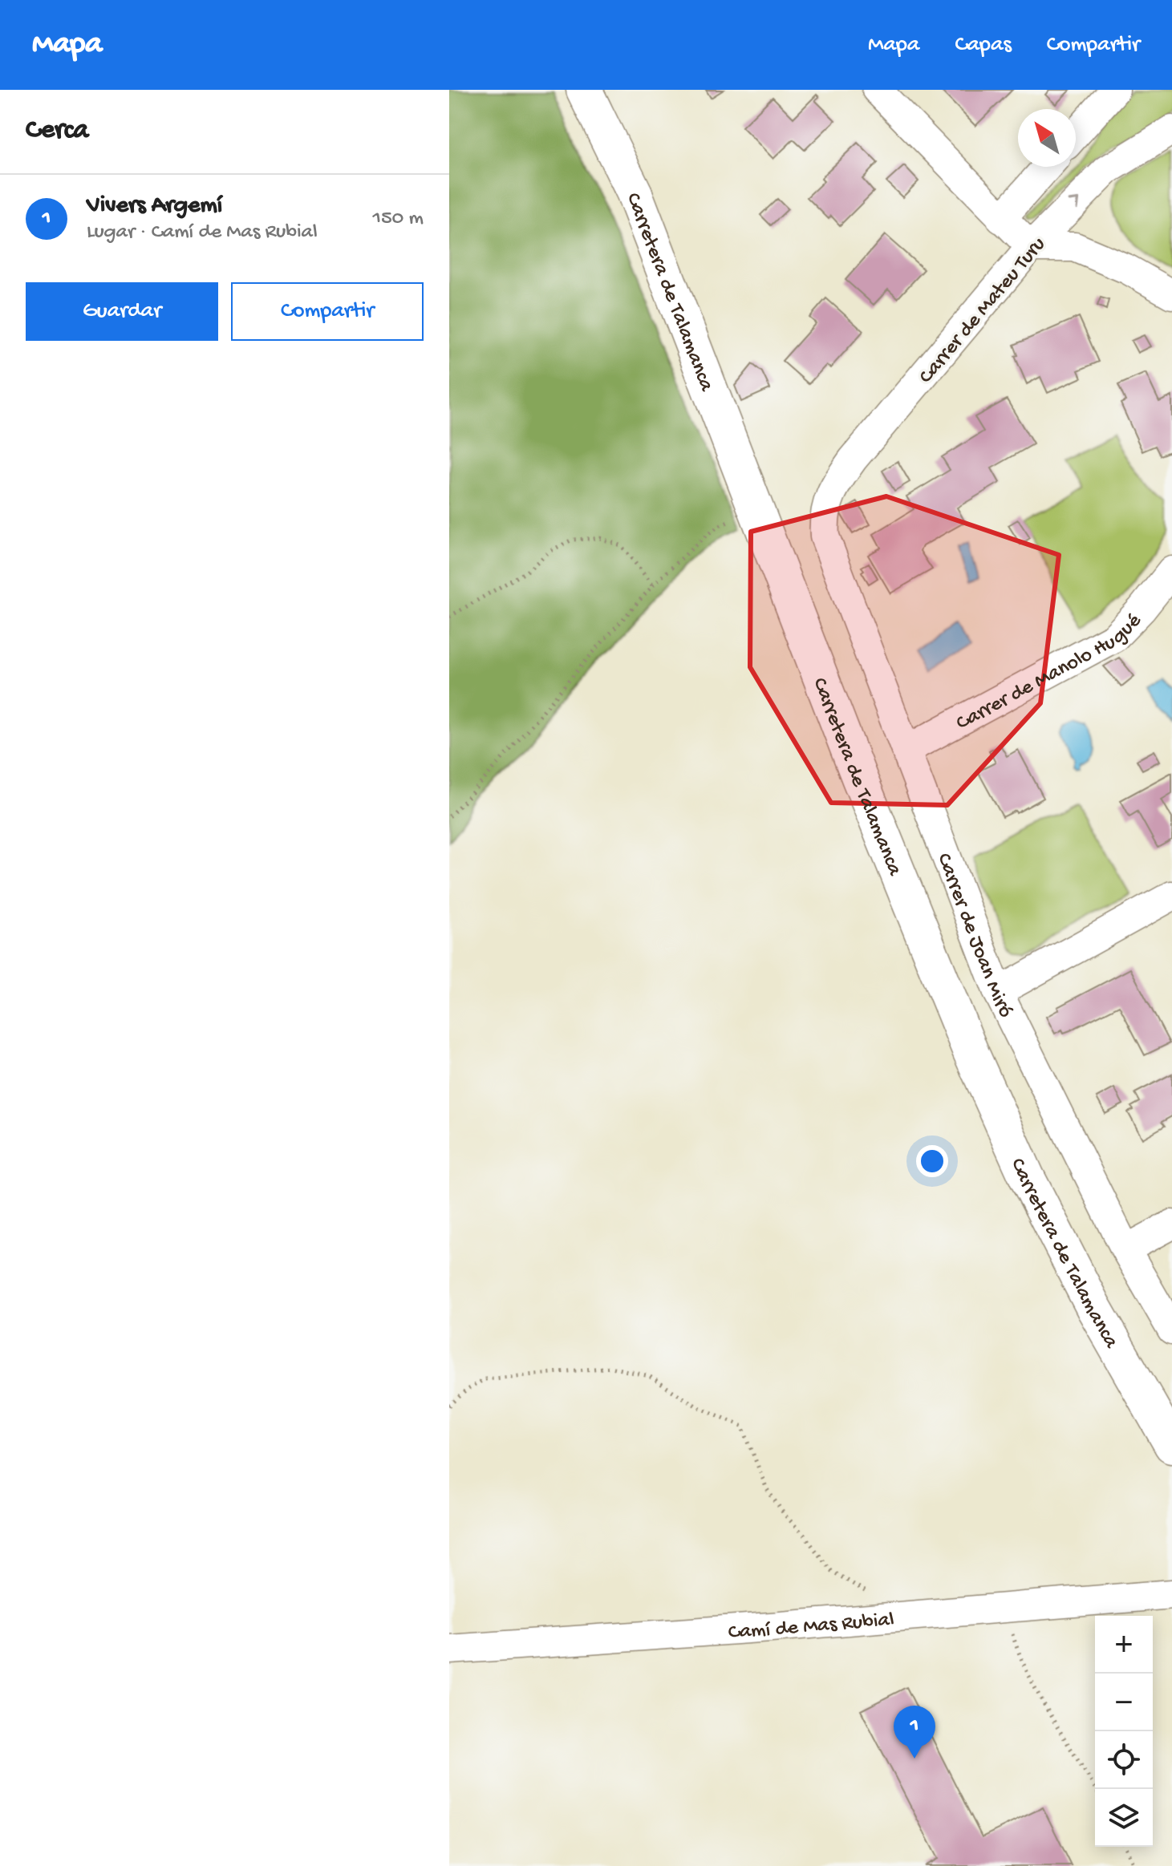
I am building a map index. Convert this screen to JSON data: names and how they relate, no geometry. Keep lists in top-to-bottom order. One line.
{"streets":{"street":["Carretera de Talamanca","Carrer de Mateu Turu","Carrer de Manolo Hugué","Carrer de Joan Miró","Camí de Mas Rubial"]},"crossings":[["Carrer de Mateu Turu","Carrer de Joan Miró"],["Carrer de Manolo Hugué","Carrer de Joan Miró"]],"north":"top left","page":{"header":"Mapa","nav":["Mapa","Capas","Compartir"],"heading":"Cerca","list":[{"mark":"1","name":"Vivers Argemí","note":"Lugar · Camí de Mas Rubial","value":"150 m"}],"buttons":["Guardar","Compartir"],"map_buttons":["+","−"],"pins":"1"}}
